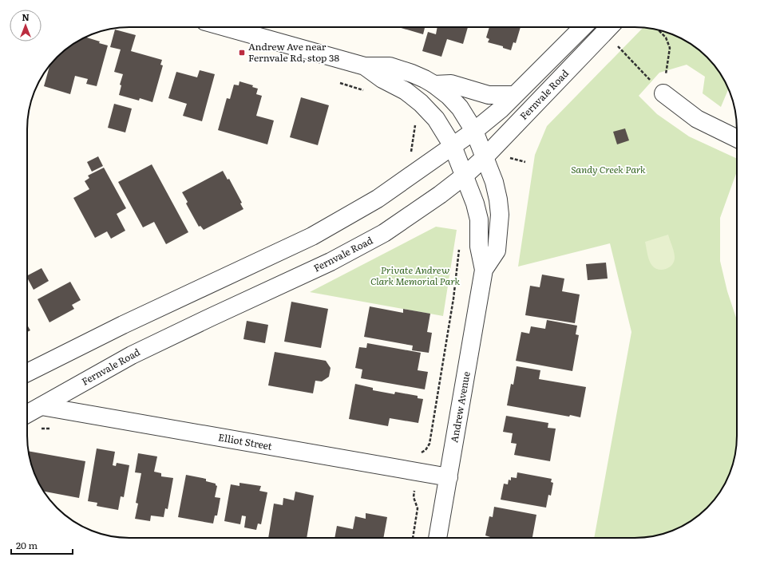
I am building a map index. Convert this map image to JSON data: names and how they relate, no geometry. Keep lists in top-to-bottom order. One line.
{"streets":{"street":["Fernvale Road","Andrew Avenue","Elliot Street"]},"crossings":[["Fernvale Road","Andrew Avenue"],["Fernvale Road","Elliot Street"],["Andrew Avenue","Elliot Street"]],"parks":["Sandy Creek Park","Private Andrew Clark Memorial Park"],"places":{"transit":["Andrew Ave near Fernvale Rd, stop 38"]},"scale_bar":"20 m","north":"top"}
